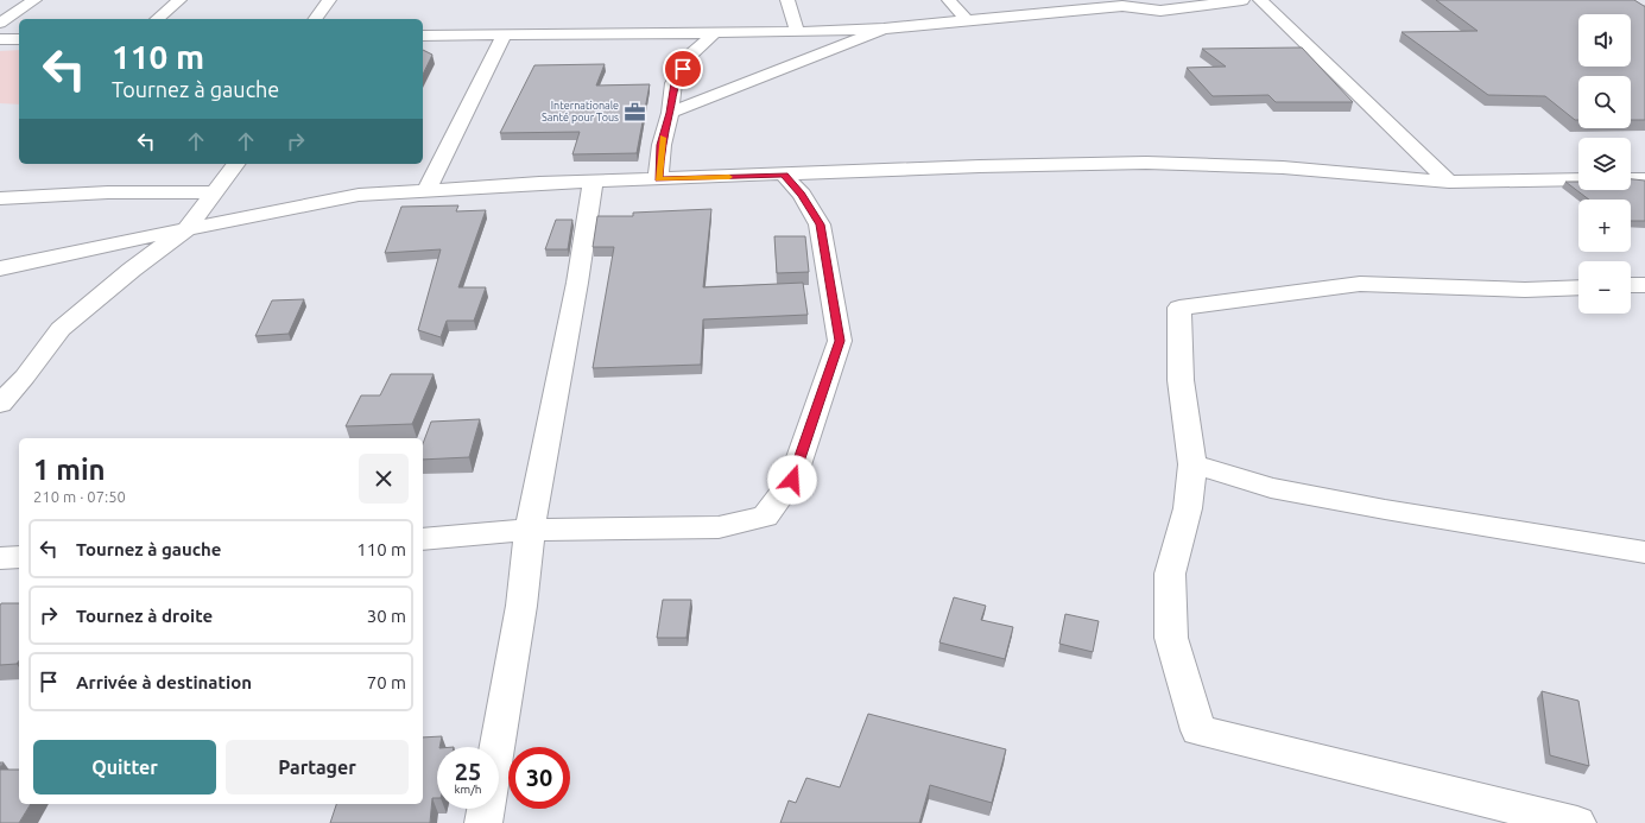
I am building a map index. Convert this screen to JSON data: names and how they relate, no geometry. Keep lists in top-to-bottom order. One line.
{"places":{"office":["Internationale Santé pour Tous"]},"page":{"map_buttons":["+","−"],"turn":["110 m","Tournez à gauche"],"heading":["1 min","210 m · 07:50"],"list":[{"name":"Tournez à gauche","value":"110 m"},{"name":"Tournez à droite","value":"30 m"},{"name":"Arrivée à destination","value":"70 m"}],"buttons":["Quitter","Partager"],"speed":"25 km/h","limit":"30"}}
